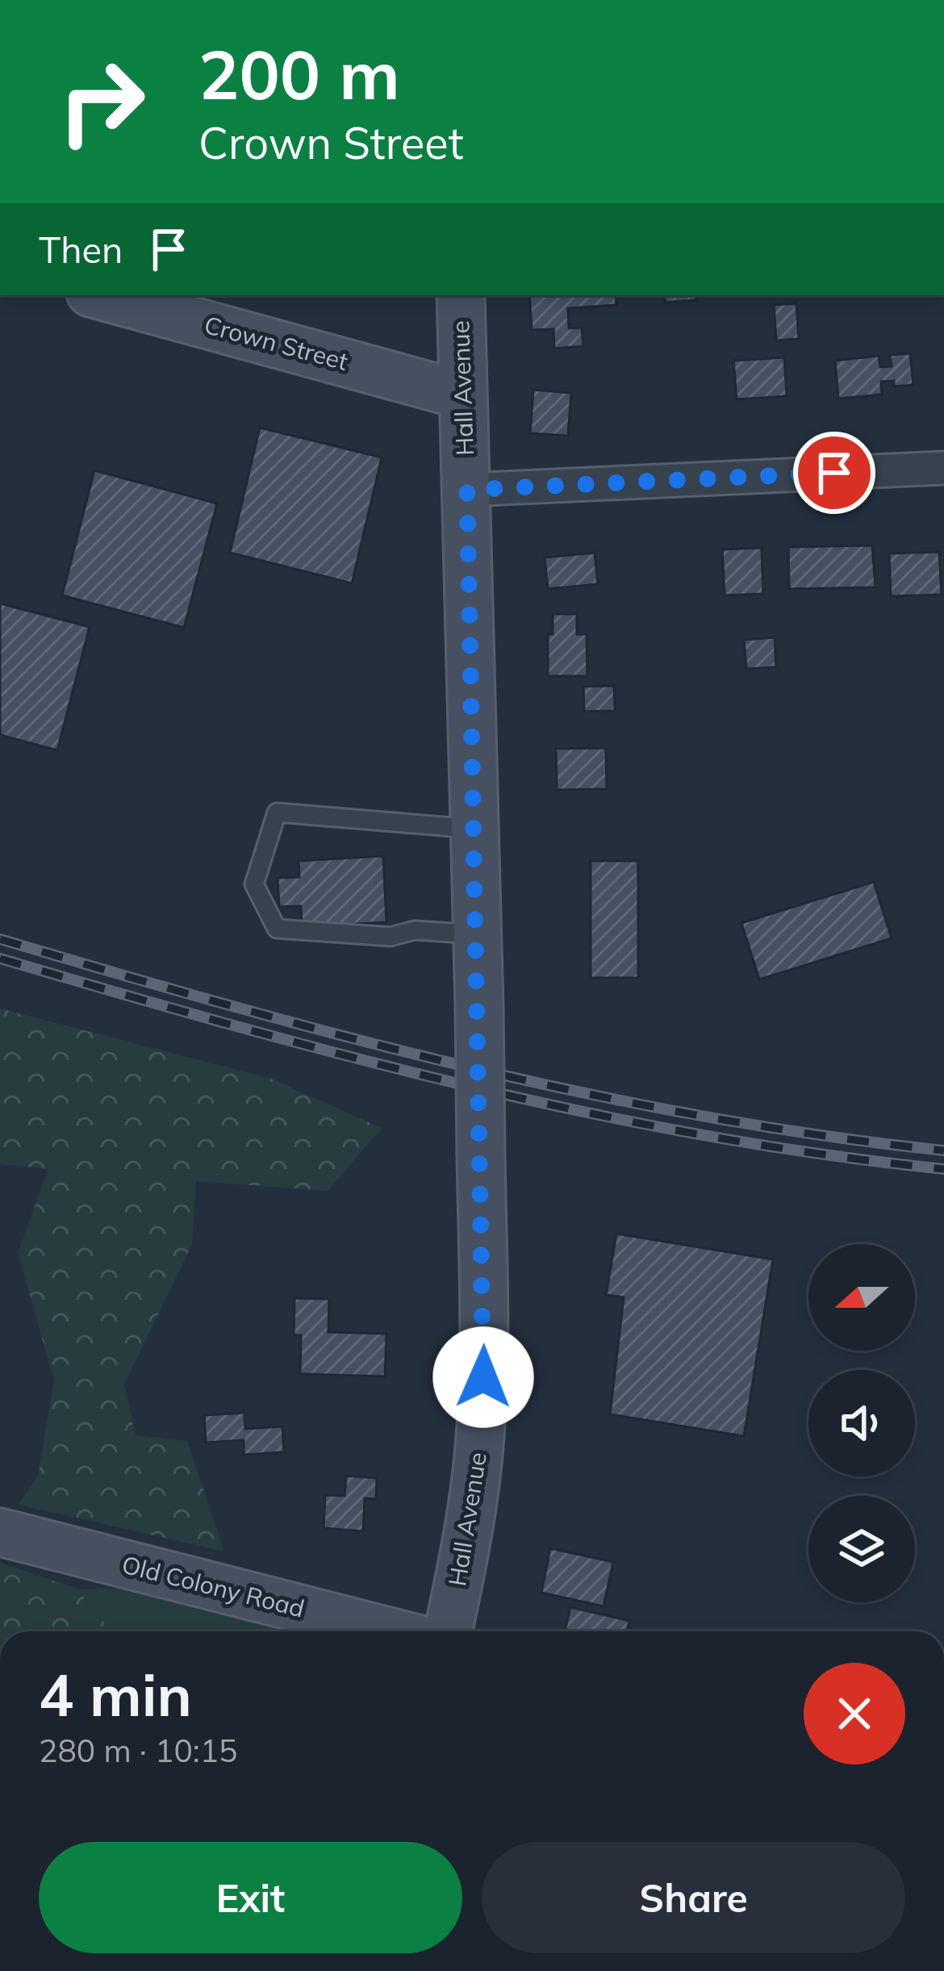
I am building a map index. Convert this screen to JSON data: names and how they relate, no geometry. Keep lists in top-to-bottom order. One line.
{"streets":{"street":["Crown Street","Hall Avenue","Old Colony Road"]},"crossings":[["Crown Street","Hall Avenue"]],"north":"left","page":{"turn":["200 m","Crown Street"],"then":"Then","heading":["4 min","280 m · 10:15"],"buttons":["Exit","Share"]}}
